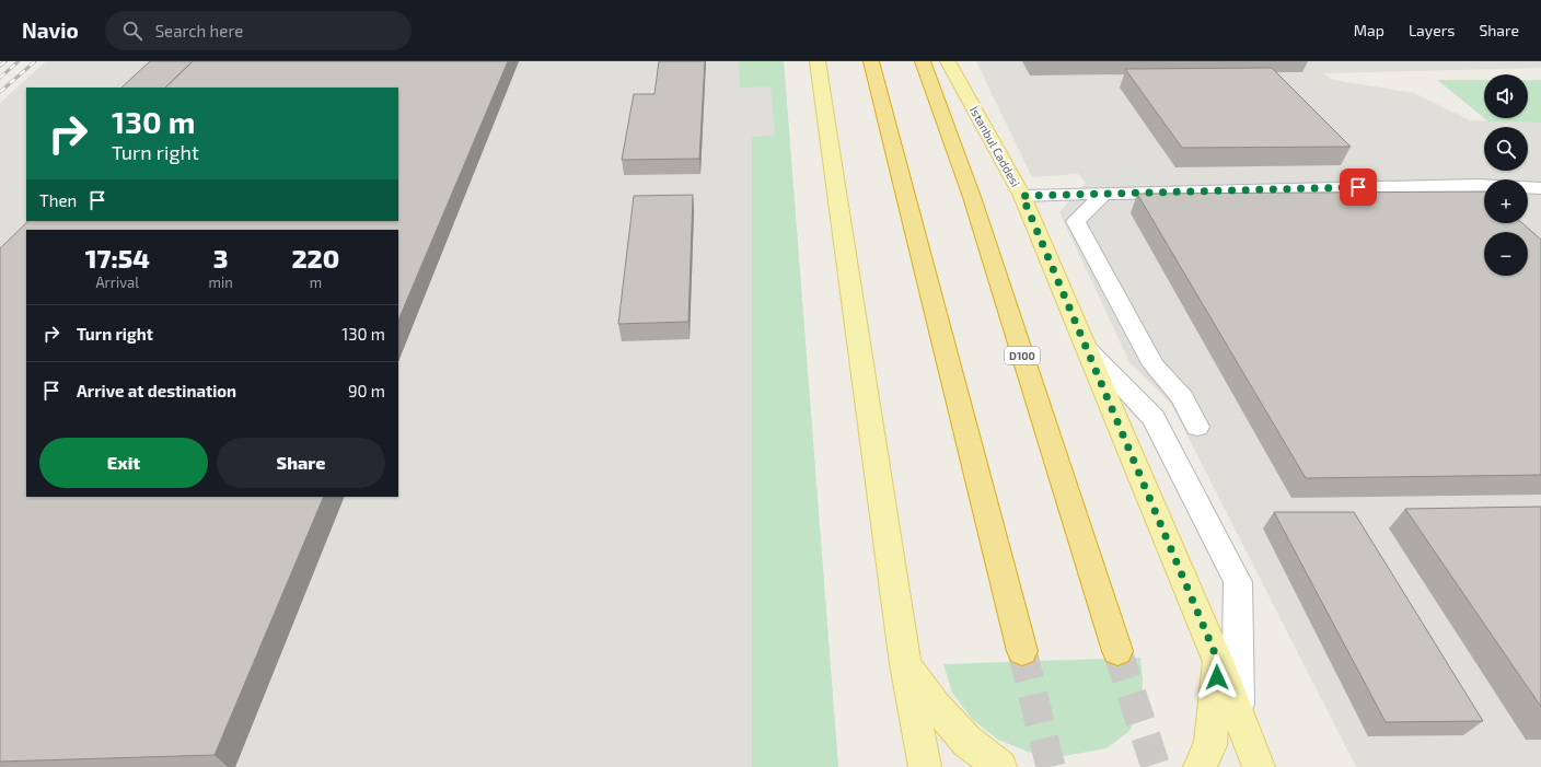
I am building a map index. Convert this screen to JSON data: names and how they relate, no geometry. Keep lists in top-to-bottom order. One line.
{"streets":{"highway":["D100"],"main road":["İstanbul Caddesi"]},"page":{"header":"Navio","search":"Search here","nav":["Map","Layers","Share"],"map_buttons":["+","−"],"turn":["130 m","Turn right"],"then":"Then","eta":["17:54","Arrival","3","min","220","m"],"list":[{"name":"Turn right","value":"130 m"},{"name":"Arrive at destination","value":"90 m"}],"buttons":["Exit","Share"]}}
